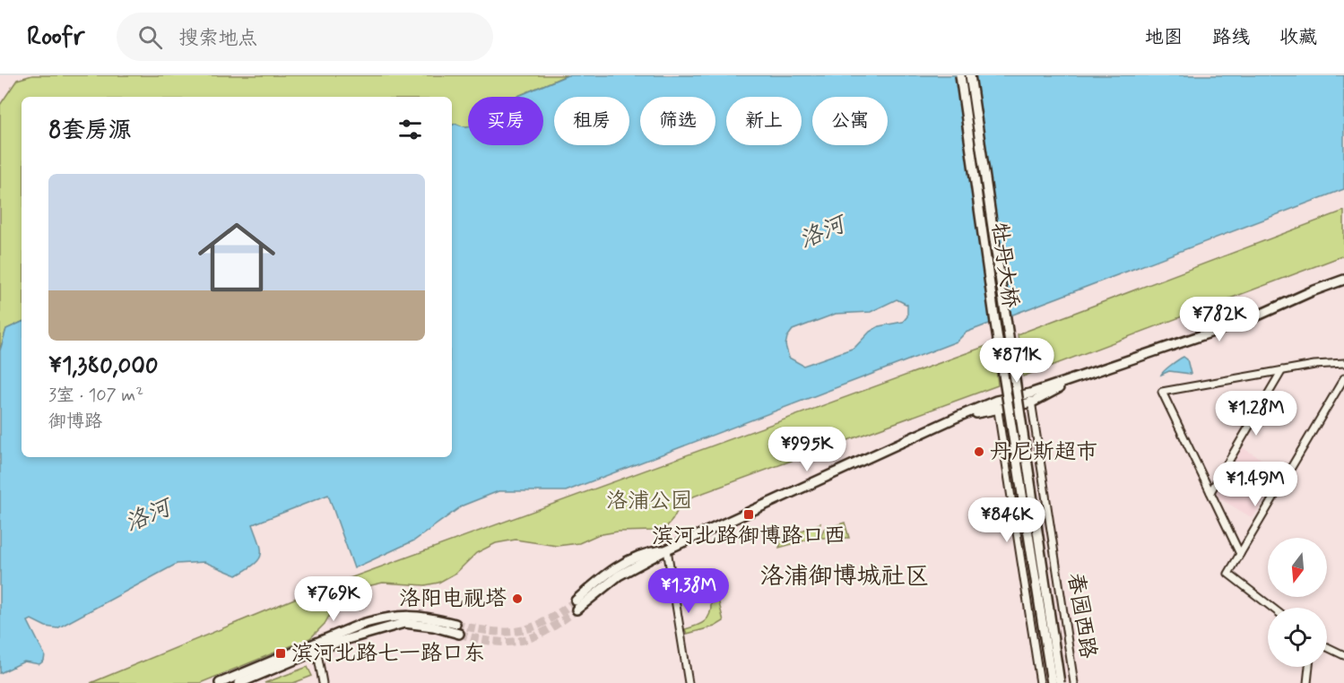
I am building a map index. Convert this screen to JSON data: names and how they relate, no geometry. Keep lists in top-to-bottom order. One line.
{"streets":{"main road":["牡丹大桥"],"street":["春园西路"]},"districts":["洛浦御博城社区"],"water":["洛河"],"parks":["洛浦公园"],"places":{"other":["丹尼斯超市","洛阳电视塔"],"transit":["滨河北路御博路口西","滨河北路七一路口东"]},"north":"bottom","page":{"header":"Roofr","search":"搜索地点","nav":["地图","路线","收藏"],"chip":["买房","租房","筛选","新上","公寓"],"heading":"8套房源","list":[{"name":"¥1,380,000","note":"3室 · 107 m² · 御博路"}],"price":["¥782K","¥871K","¥1.28M","¥995K","¥1.49M","¥846K","¥1.38M","¥769K"]}}
